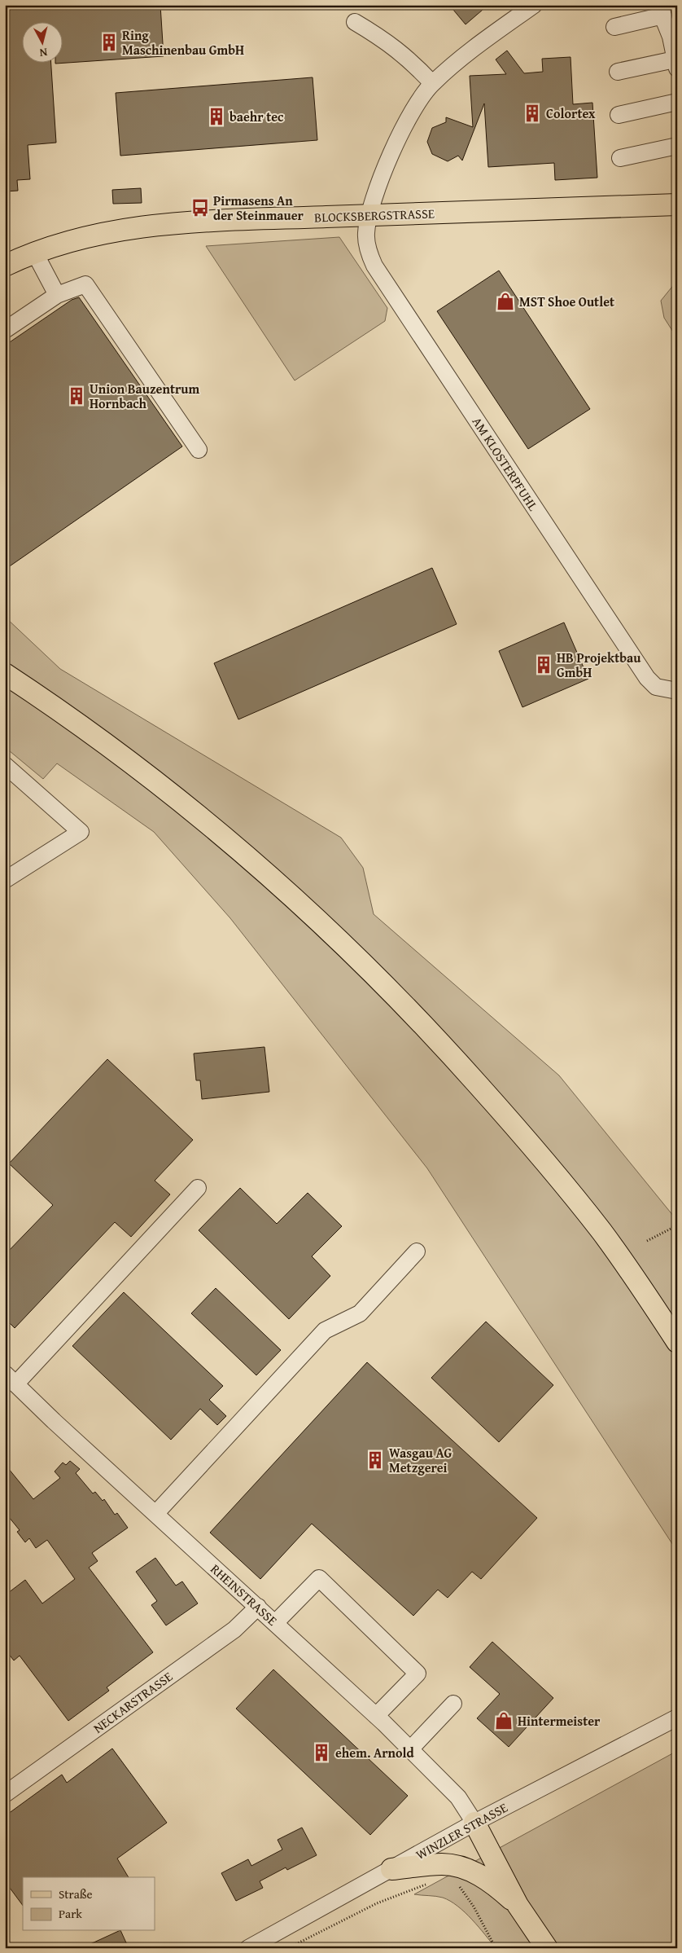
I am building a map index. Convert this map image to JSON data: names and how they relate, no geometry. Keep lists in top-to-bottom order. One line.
{"streets":{"main road":["BLOCKSBERGSTRASSE"],"street":["AM KLOSTERPFUHL","RHEINSTRASSE","NECKARSTRASSE","WINZLER STRASSE"]},"crossings":[["BLOCKSBERGSTRASSE","AM KLOSTERPFUHL"],["RHEINSTRASSE","NECKARSTRASSE"],["RHEINSTRASSE","WINZLER STRASSE"]],"places":{"building":["Ring Maschinenbau GmbH","Colortex","baehr tec","Union Bauzentrum Hornbach","HB Projektbau GmbH","Wasgau AG Metzgerei","ehem. Arnold"],"bus stop":["Pirmasens An der Steinmauer"],"shop":["MST Shoe Outlet","Hintermeister"]},"legend":["Straße","Park"],"north":"bottom"}
